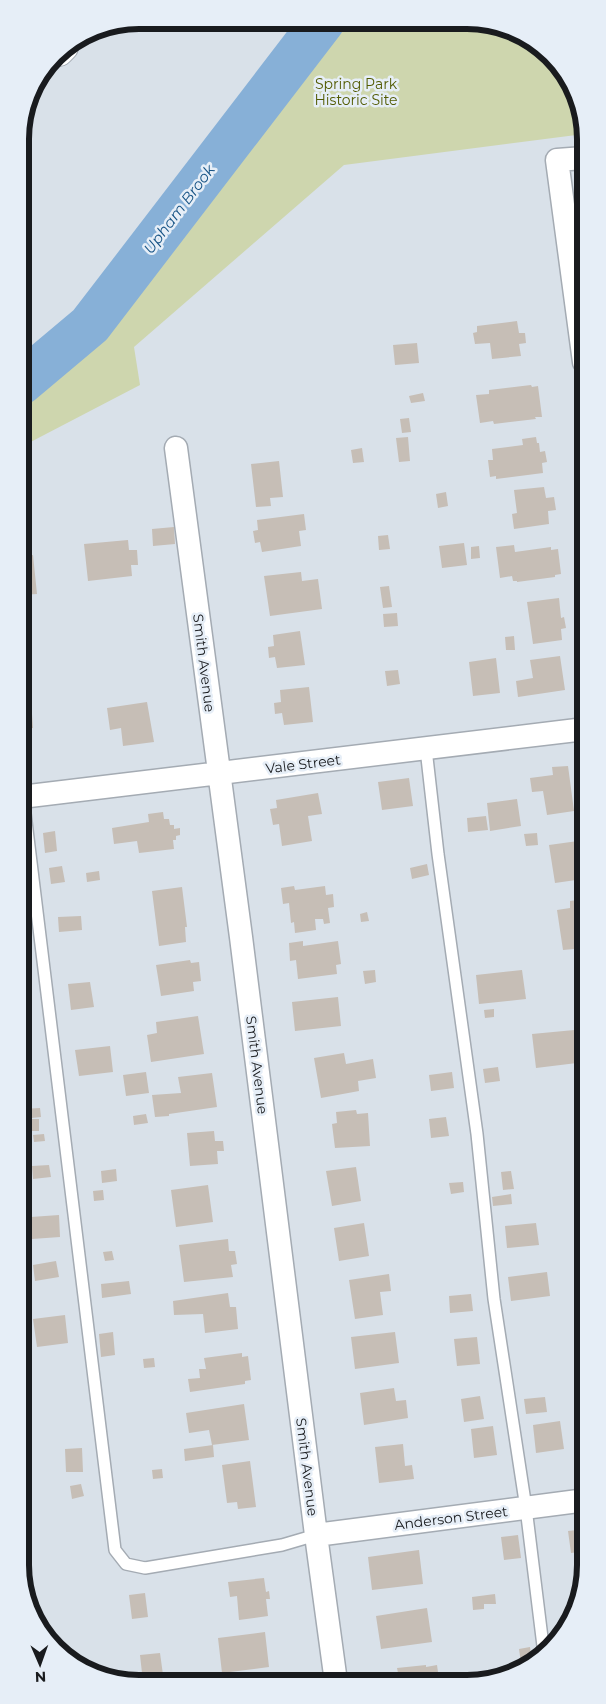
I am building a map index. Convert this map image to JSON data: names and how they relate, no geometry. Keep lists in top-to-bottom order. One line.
{"streets":{"street":["Smith Avenue","Vale Street","Anderson Street"]},"crossings":[["Smith Avenue","Vale Street"],["Smith Avenue","Anderson Street"]],"water":["Upham Brook"],"parks":["Spring Park Historic Site"],"north":"bottom"}
